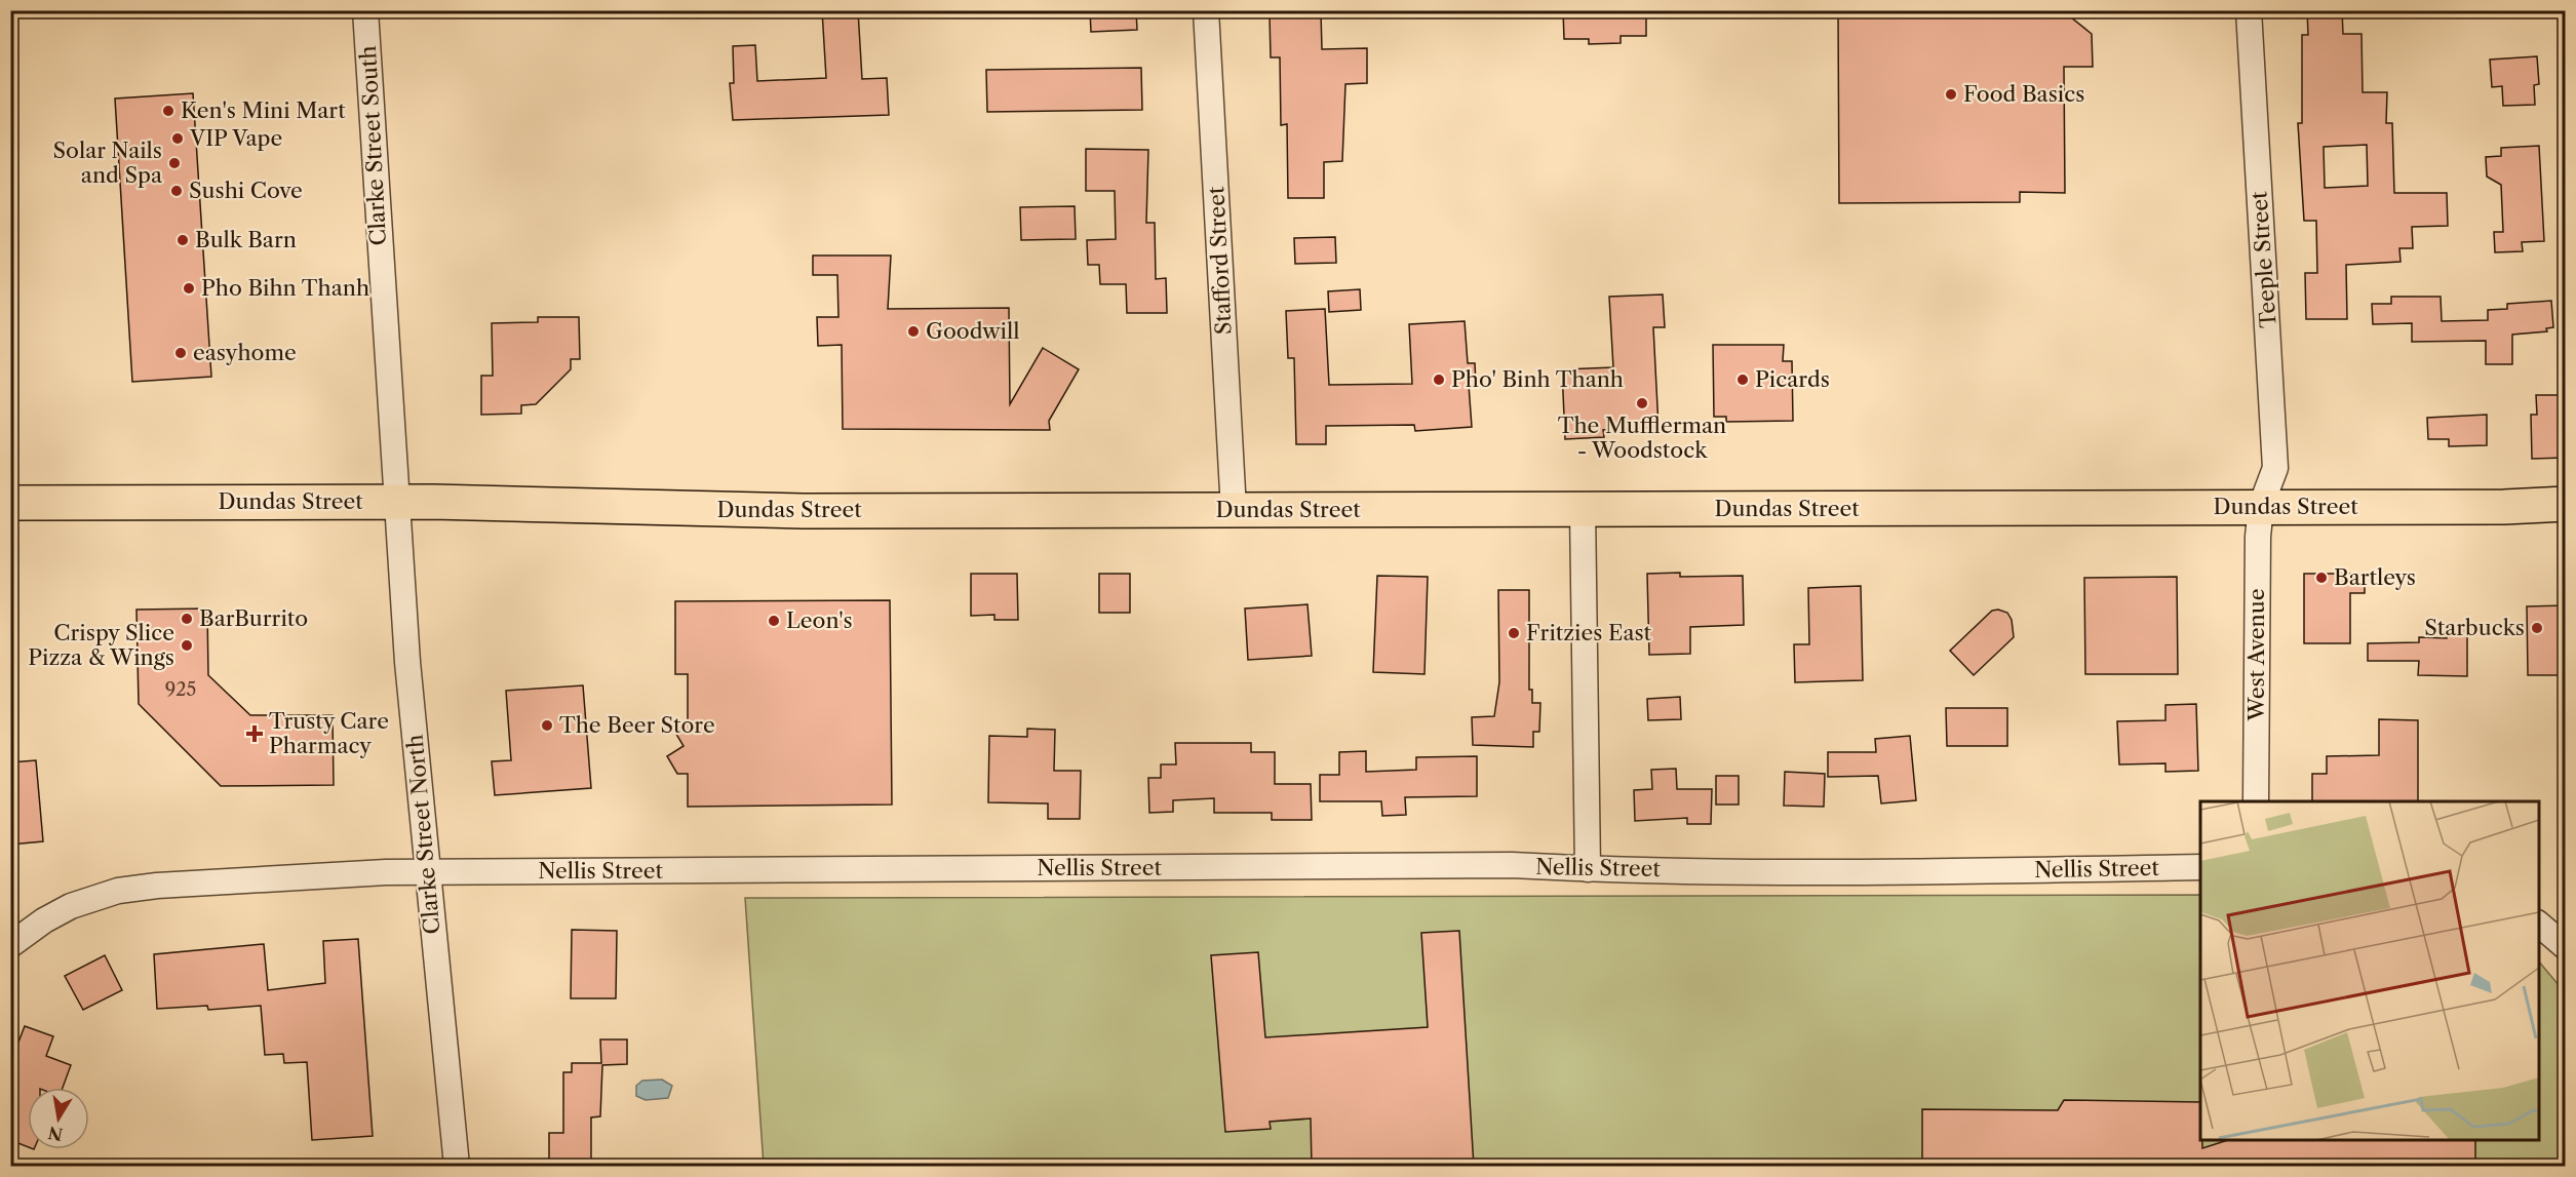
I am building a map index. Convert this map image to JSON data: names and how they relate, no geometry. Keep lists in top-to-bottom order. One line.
{"streets":{"main road":["Dundas Street"],"street":["Clarke Street South","Teeple Street","Stafford Street","West Avenue","Clarke Street North","Nellis Street"]},"crossings":[["Clarke Street South","Dundas Street"],["Clarke Street South","Clarke Street North"],["Teeple Street","Dundas Street"],["Teeple Street","West Avenue"],["Stafford Street","Dundas Street"],["Dundas Street","West Avenue"],["Dundas Street","Clarke Street North"],["Clarke Street North","Nellis Street"]],"places":{"other":["Food Basics","Ken's Mini Mart","VIP Vape","Solar Nails and Spa","Sushi Cove","Bulk Barn","Pho Bihn Thanh","Goodwill","easyhome","Pho' Binh Thanh","Picards","The Mufflerman - Woodstock","Bartleys","BarBurrito","Leon's","Starbucks","Fritzies East","Crispy Slice Pizza & Wings","The Beer Store"],"health":["Trusty Care Pharmacy"]},"house_numbers":["925"],"north":"bottom"}
